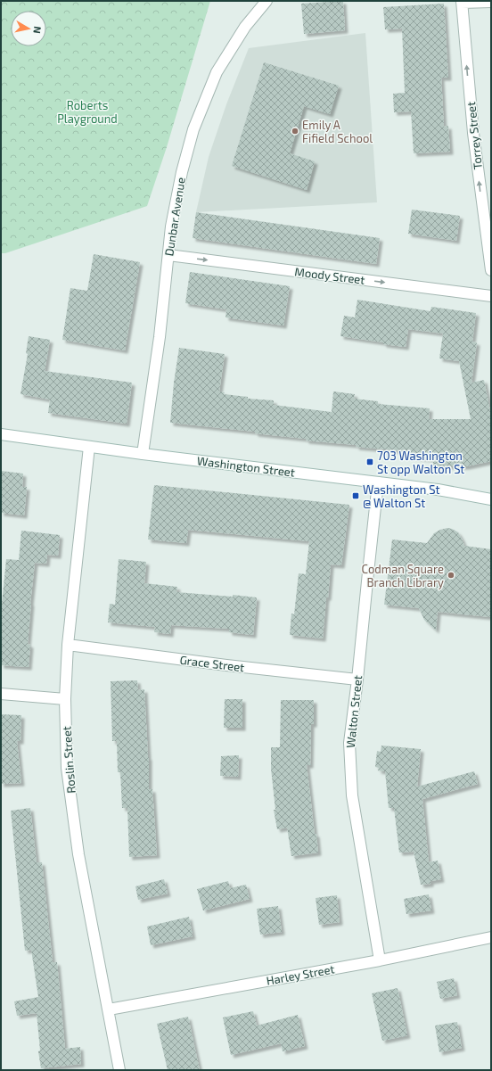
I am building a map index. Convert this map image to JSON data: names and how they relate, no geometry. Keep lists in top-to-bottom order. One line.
{"streets":{"street":["Torrey Street","Dunbar Avenue","Moody Street","Washington Street","Grace Street","Walton Street","Roslin Street","Harley Street"]},"crossings":[["Dunbar Avenue","Moody Street"],["Dunbar Avenue","Washington Street"],["Washington Street","Walton Street"],["Washington Street","Roslin Street"],["Grace Street","Walton Street"],["Grace Street","Roslin Street"],["Walton Street","Harley Street"],["Roslin Street","Harley Street"]],"one_way":["Torrey Street","Moody Street"],"parks":["Roberts Playground"],"places":{"other":["Emily A Fifield School","Codman Square Branch Library"],"transit":["703 Washington St opp Walton St","Washington St @ Walton St"]},"north":"right"}
